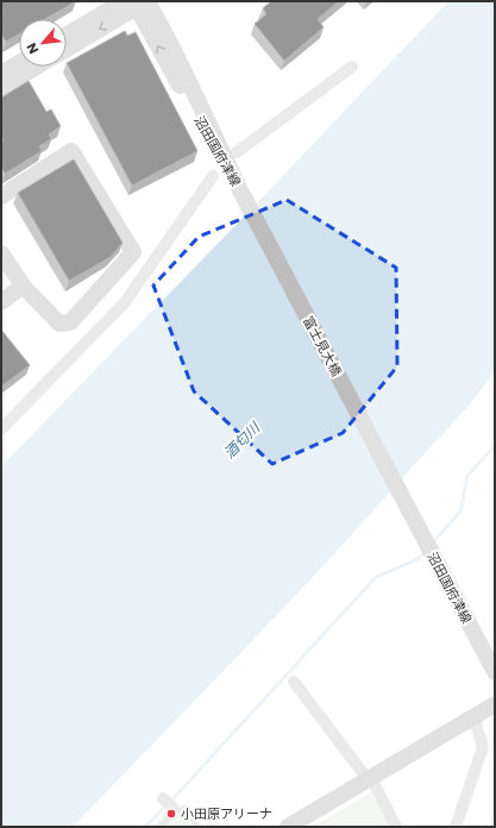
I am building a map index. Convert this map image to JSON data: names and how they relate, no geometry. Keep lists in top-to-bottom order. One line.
{"streets":{"main road":["沼田国府津線","富士見大橋"]},"crossings":[["沼田国府津線","富士見大橋"]],"water":["酒匂川"],"places":["小田原アリーナ"],"north":"bottom left"}
